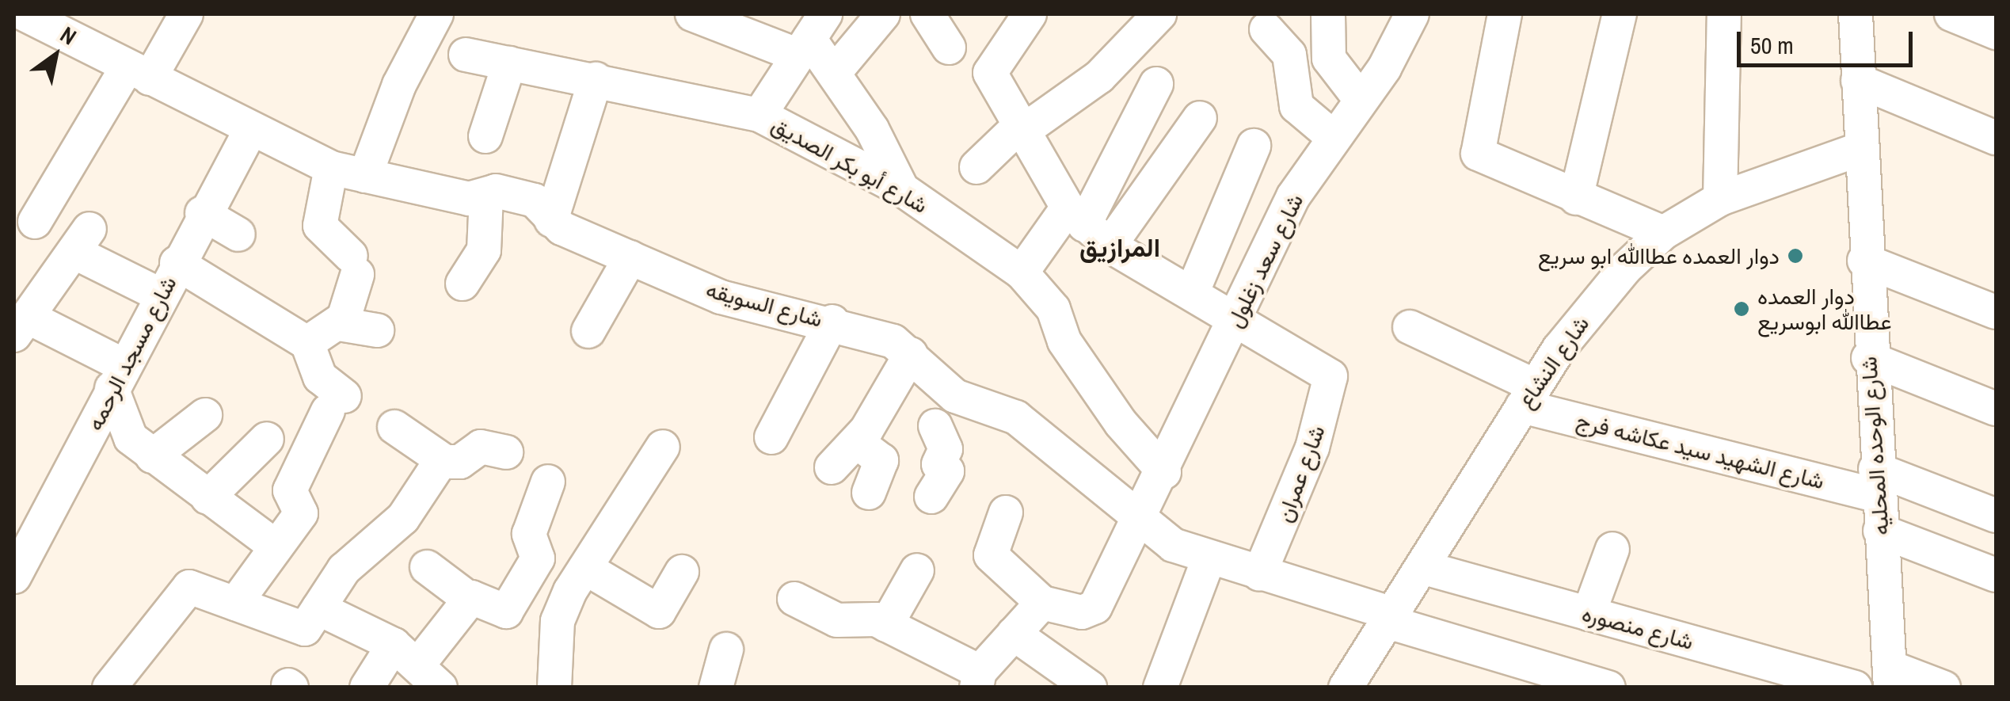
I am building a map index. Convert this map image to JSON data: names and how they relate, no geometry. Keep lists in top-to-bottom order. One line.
{"streets":{"street":["شارع أبو بكر الصديق","شارع سعد زغلول","شارع السويقه","شارع مسجد الرحمه","شارع النشاع","شارع الوحده المحليه","شارع الشهيد سيد عكاشه فرج","شارع عمران","شارع منصوره"]},"crossings":[["شارع أبو بكر الصديق","شارع سعد زغلول"],["شارع سعد زغلول","شارع السويقه"],["شارع سعد زغلول","شارع عمران"],["شارع السويقه","شارع مسجد الرحمه"],["شارع السويقه","شارع النشاع"],["شارع السويقه","شارع عمران"],["شارع النشاع","شارع الوحده المحليه"],["شارع النشاع","شارع الشهيد سيد عكاشه فرج"],["شارع النشاع","شارع منصوره"],["شارع الوحده المحليه","شارع الشهيد سيد عكاشه فرج"]],"districts":["المرازيق"],"places":["دوار العمده عطاالله ابو سريع","دوار العمده عطاالله ابوسريع"],"scale_bar":"50 m","north":"top right"}
